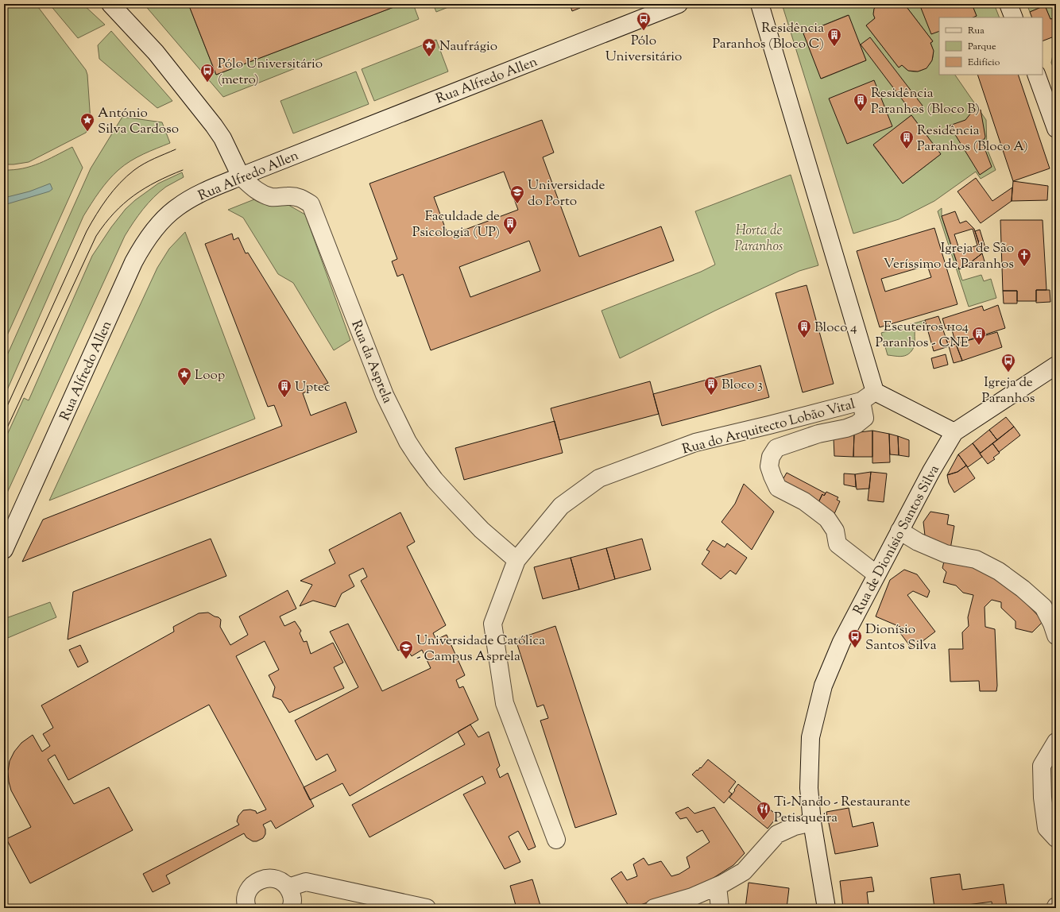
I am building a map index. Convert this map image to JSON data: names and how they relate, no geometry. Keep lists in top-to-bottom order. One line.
{"streets":{"street":["Rua Alfredo Allen","Rua da Asprela","Rua do Arquitecto Lobão Vital","Rua de Dionísio Santos Silva"]},"crossings":[["Rua Alfredo Allen","Rua da Asprela"],["Rua da Asprela","Rua do Arquitecto Lobão Vital"]],"parks":["Horta de Paranhos"],"places":{"bus stop":["Pólo Universitário","Pólo Universitário (metro)","Igreja de Paranhos","Dionísio Santos Silva"],"building":["Residência Paranhos (Bloco C)","Residência Paranhos (Bloco B)","Residência Paranhos (Bloco A)","Faculdade de Psicologia (UP)","Bloco 4","Escuteiros 1104 Paranhos - CNE","Bloco 3","Uptec"],"place":["Naufrágio","António Silva Cardoso","Loop"],"school or university":["Universidade do Porto","Universidade Católica - Campus Asprela"],"church":["Igreja de São Veríssimo de Paranhos"],"restaurant":["Ti-Nando - Restaurante Petisqueira"]},"legend":["Rua","Parque","Edifício"]}
